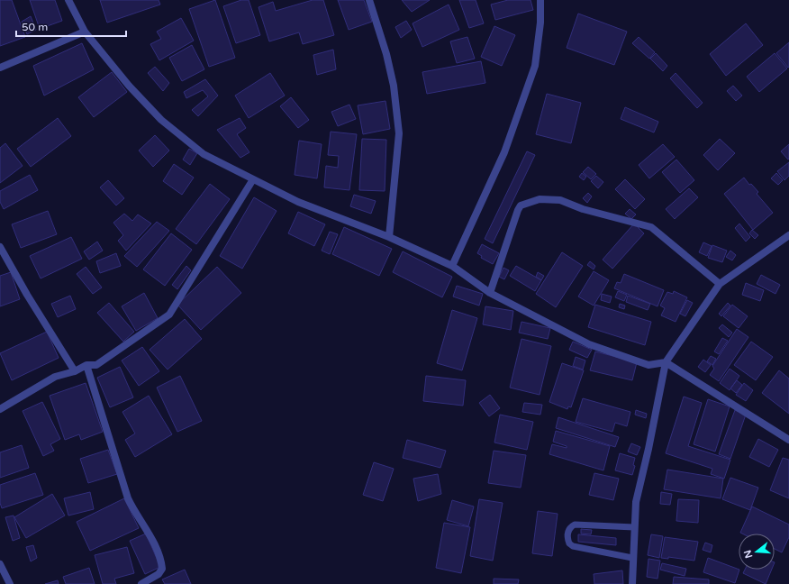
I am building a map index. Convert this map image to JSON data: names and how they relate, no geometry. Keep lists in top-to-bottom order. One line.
{"scale_bar":"50 m","north":"left"}
